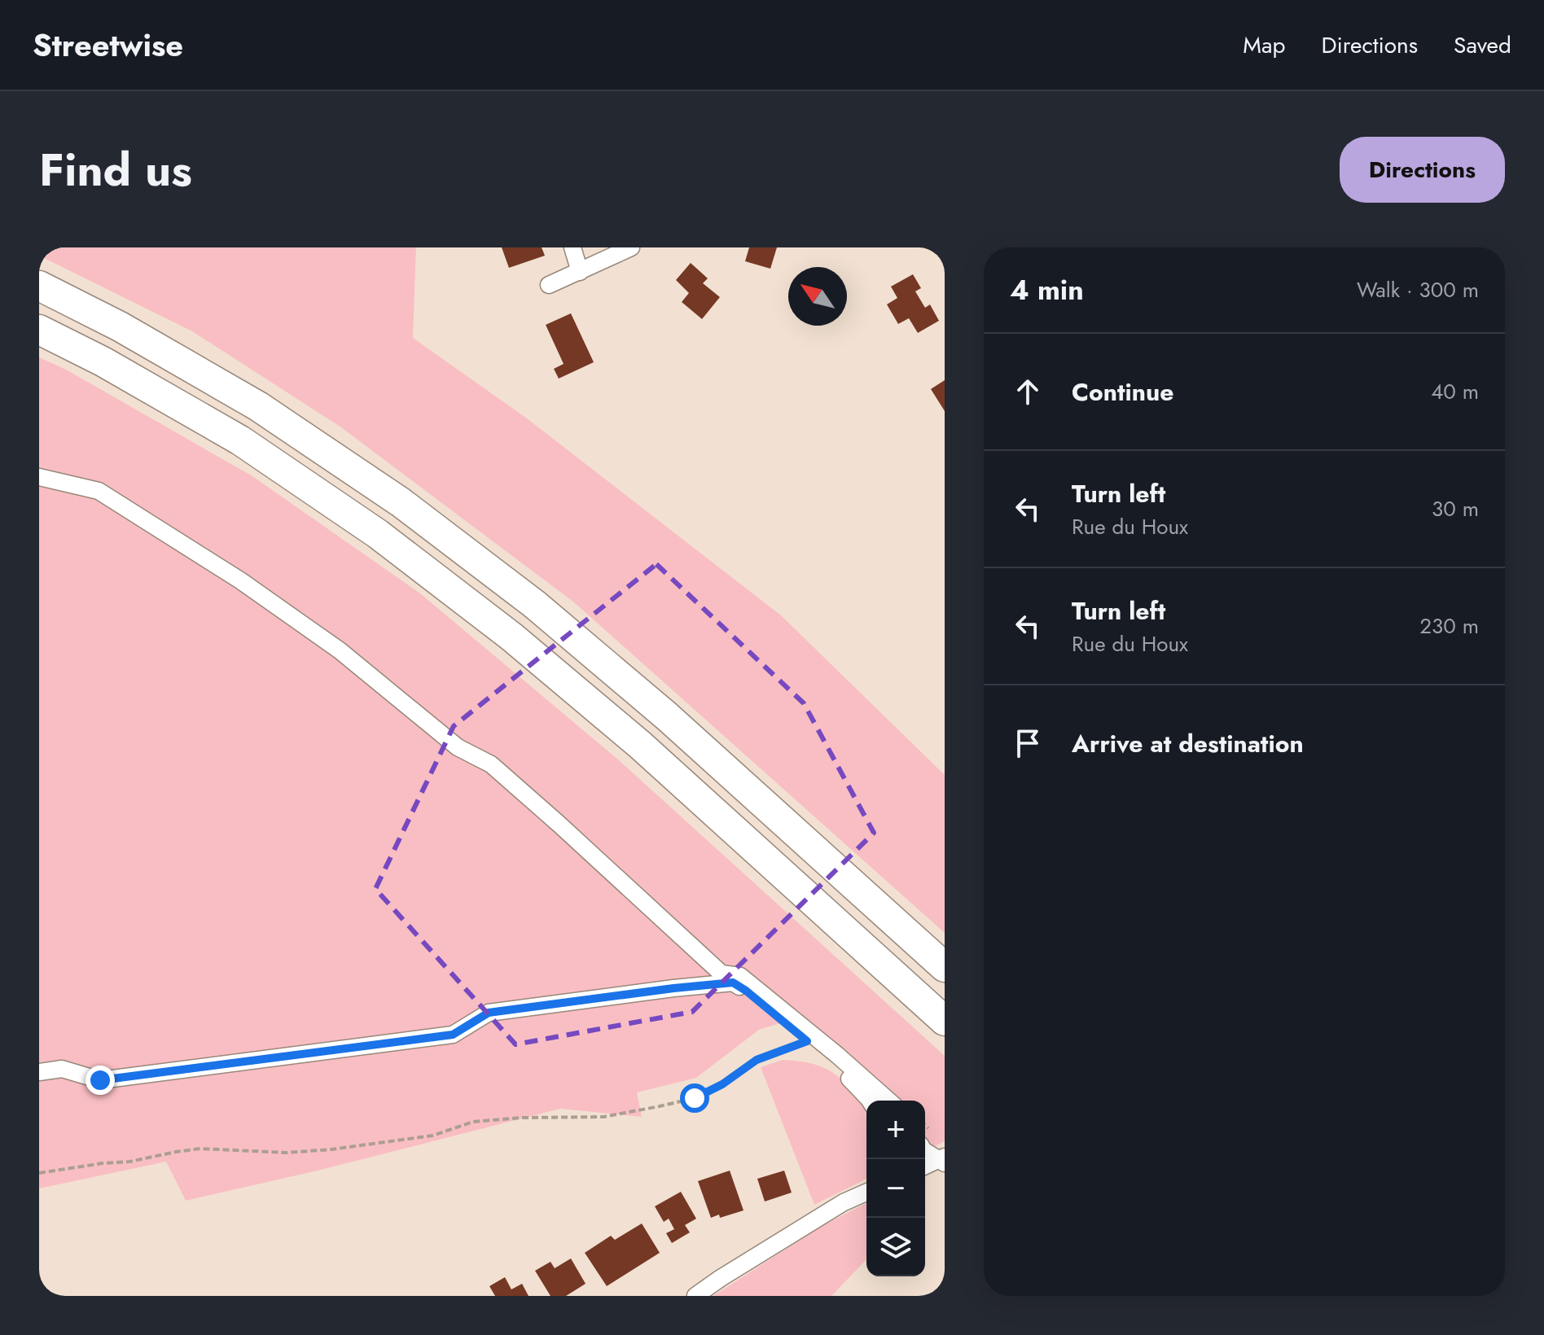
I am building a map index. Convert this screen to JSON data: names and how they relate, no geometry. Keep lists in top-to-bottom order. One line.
{"north":"top left","page":{"header":"Streetwise","nav":["Map","Directions","Saved"],"title":"Find us","buttons":"Directions","heading":["4 min","Walk · 300 m"],"list":[["Continue","40 m"],["Turn left","Rue du Houx","30 m"],["Turn left","Rue du Houx","230 m"],"Arrive at destination"],"map_buttons":["+","−"]}}
